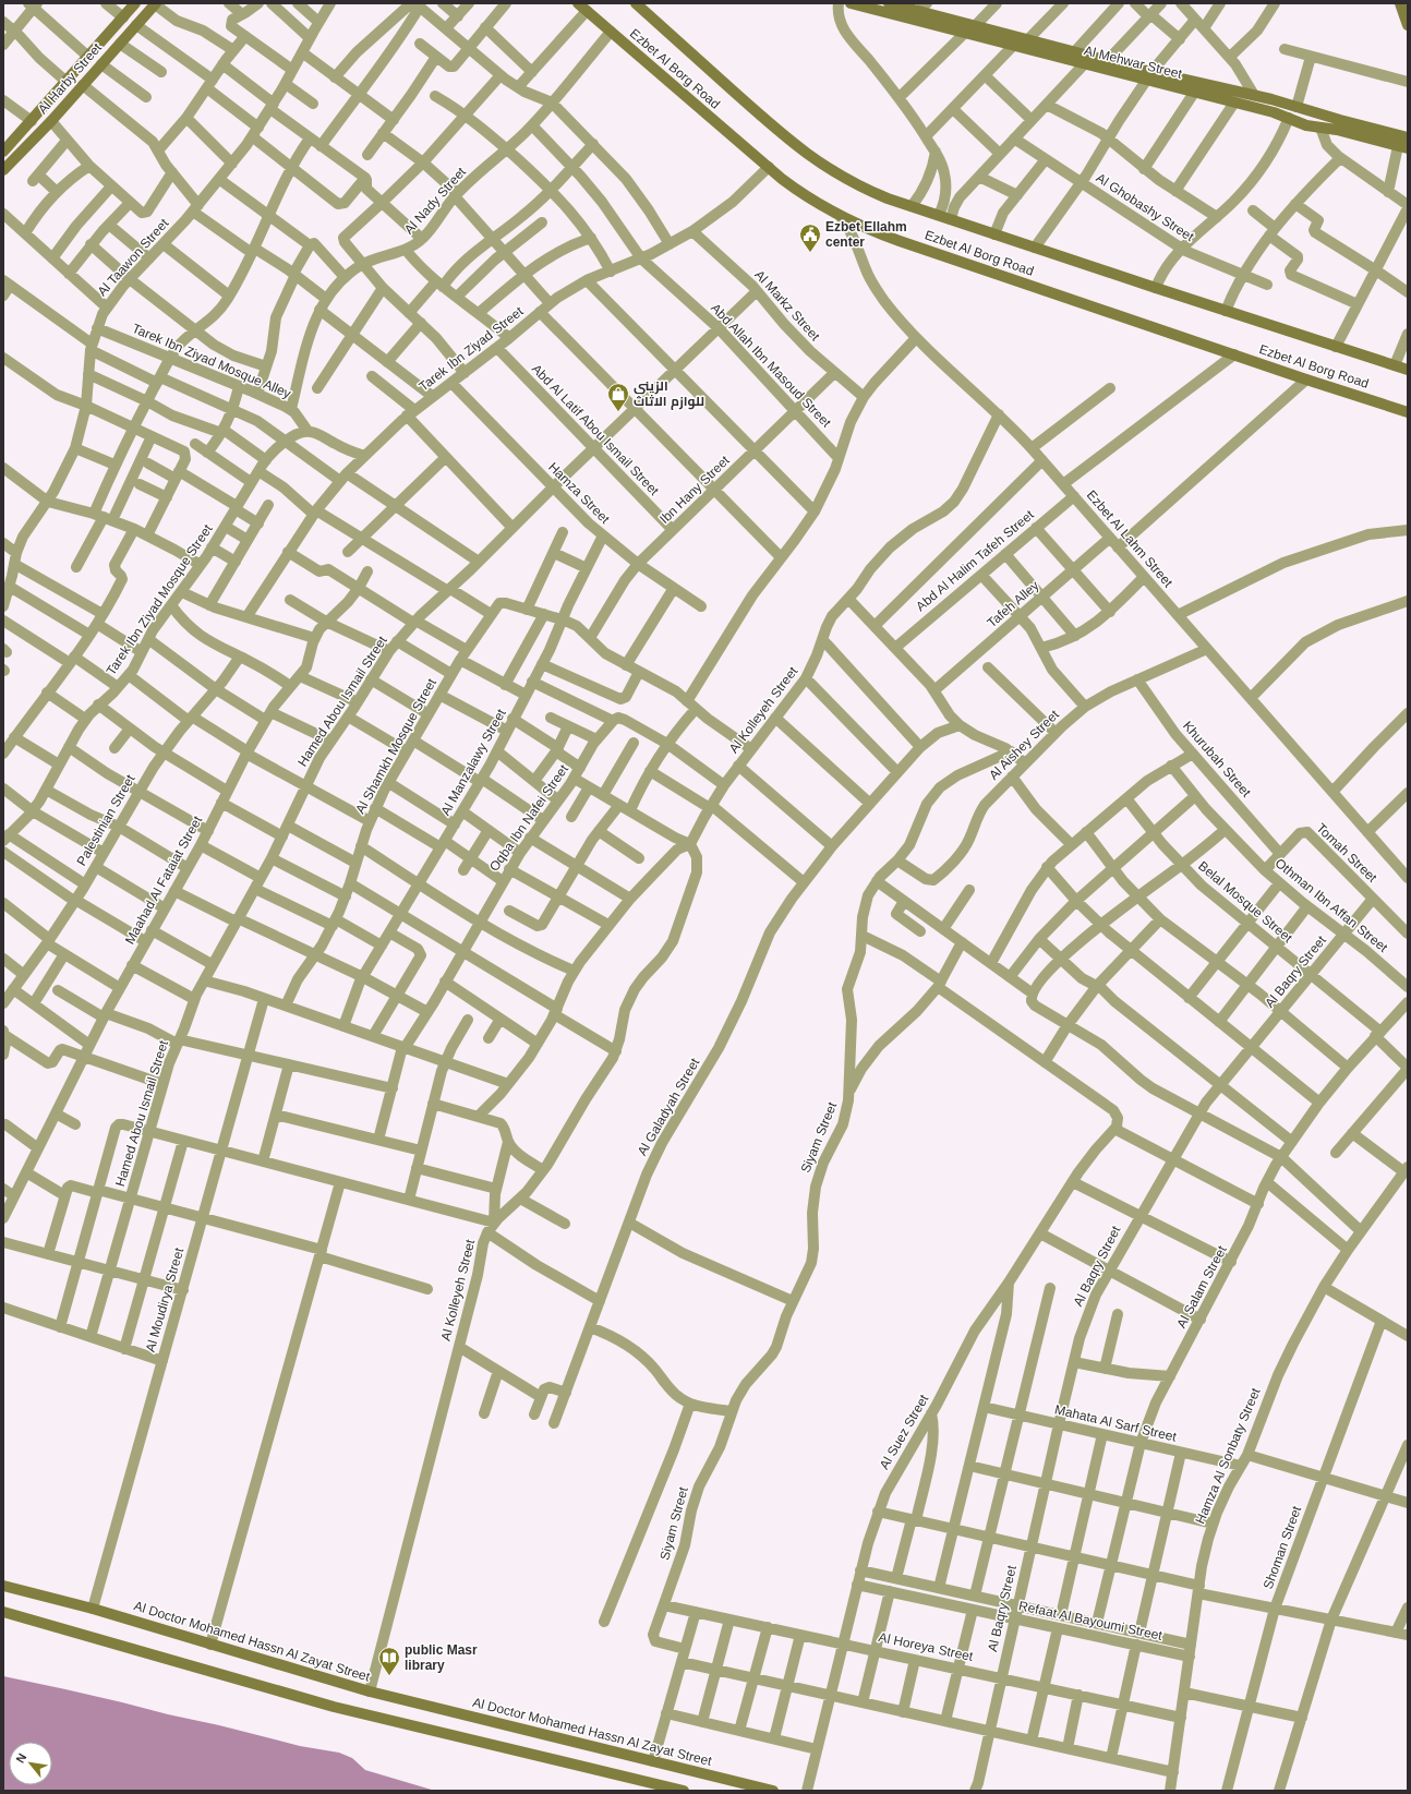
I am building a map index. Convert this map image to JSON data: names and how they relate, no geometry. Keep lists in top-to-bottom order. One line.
{"streets":{"street":["Al Mehwar Street","Ezbet Al Borg Road","Al Harby Street","Al Nady Street","Al Ghobashy Street","Al Taawon Street","Al Markz Street","Tarek Ibn Ziyad Street","Tarek Ibn Ziyad Mosque Alley","Abd Allah Ibn Masoud Street","Abd Al Latif Abou Ismail Street","Ibn Hany Street","Hamza Street","Ezbet Al Lahm Street","Abd Al Halim Tafeh Street","Tarek Ibn Ziyad Mosque Street","Tafeh Alley","Hamed Abou Ismail Street","Al Kolleyeh Street","Al Aishey Street","Al Shamkh Mosque Street","Khurubah Street","Al Manzalawy Street","Oqba Ibn Nafei Street","Palestinian Street","Tomah Street","Maahad Al Fataiat Street","Belal Mosque Street","Othman Ibn Affan Street","Al Baqry Street","Al Galadyah Street","Siyam Street","Al Salam Street","Al Moudirya Street","Mahata Al Sarf Street","Al Suez Street","Hamza Al Sonbaty Street","Shoman Street","Refaat Al Bayoumi Street","Al Doctor Mohamed Hassn Al Zayat Street","Al Horeya Street"]},"crossings":[["Ezbet Al Borg Road","Al Nady Street"],["Ezbet Al Borg Road","Tarek Ibn Ziyad Street"],["Ezbet Al Borg Road","Ezbet Al Lahm Street"],["Al Nady Street","Tarek Ibn Ziyad Mosque Alley"],["Al Nady Street","Abd Allah Ibn Masoud Street"],["Al Taawon Street","Tarek Ibn Ziyad Mosque Alley"],["Al Markz Street","Tarek Ibn Ziyad Street"],["Al Markz Street","Ibn Hany Street"],["Al Markz Street","Hamed Abou Ismail Street"],["Tarek Ibn Ziyad Street","Abd Allah Ibn Masoud Street"],["Tarek Ibn Ziyad Street","Abd Al Latif Abou Ismail Street"],["Tarek Ibn Ziyad Street","Hamza Street"],["Tarek Ibn Ziyad Mosque Alley","Tarek Ibn Ziyad Mosque Street"],["Abd Allah Ibn Masoud Street","Ibn Hany Street"],["Abd Allah Ibn Masoud Street","Hamed Abou Ismail Street"],["Abd Al Latif Abou Ismail Street","Ibn Hany Street"],["Abd Al Latif Abou Ismail Street","Hamed Abou Ismail Street"],["Ibn Hany Street","Hamza Street"],["Hamza Street","Hamed Abou Ismail Street"],["Hamza Street","Al Manzalawy Street"],["Ezbet Al Lahm Street","Abd Al Halim Tafeh Street"],["Ezbet Al Lahm Street","Tafeh Alley"],["Ezbet Al Lahm Street","Al Kolleyeh Street"],["Ezbet Al Lahm Street","Al Aishey Street"],["Al Kolleyeh Street","Al Doctor Mohamed Hassn Al Zayat Street"],["Al Aishey Street","Khurubah Street"],["Al Aishey Street","Siyam Street"],["Khurubah Street","Tomah Street"],["Tomah Street","Othman Ibn Affan Street"],["Tomah Street","Al Baqry Street"],["Belal Mosque Street","Al Baqry Street"],["Belal Mosque Street","Al Salam Street"],["Othman Ibn Affan Street","Al Baqry Street"],["Al Baqry Street","Mahata Al Sarf Street"],["Al Baqry Street","Refaat Al Bayoumi Street"],["Al Baqry Street","Al Horeya Street"],["Siyam Street","Al Horeya Street"],["Al Salam Street","Mahata Al Sarf Street"],["Al Salam Street","Refaat Al Bayoumi Street"],["Al Moudirya Street","Al Doctor Mohamed Hassn Al Zayat Street"],["Mahata Al Sarf Street","Hamza Al Sonbaty Street"],["Al Suez Street","Refaat Al Bayoumi Street"],["Al Suez Street","Al Horeya Street"],["Hamza Al Sonbaty Street","Refaat Al Bayoumi Street"],["Hamza Al Sonbaty Street","Al Horeya Street"]],"places":{"public building":["Ezbet Ellahm center"],"shop":["الزينى للوازم الاثاث"],"library":["public Masr library"]},"north":"top left"}
